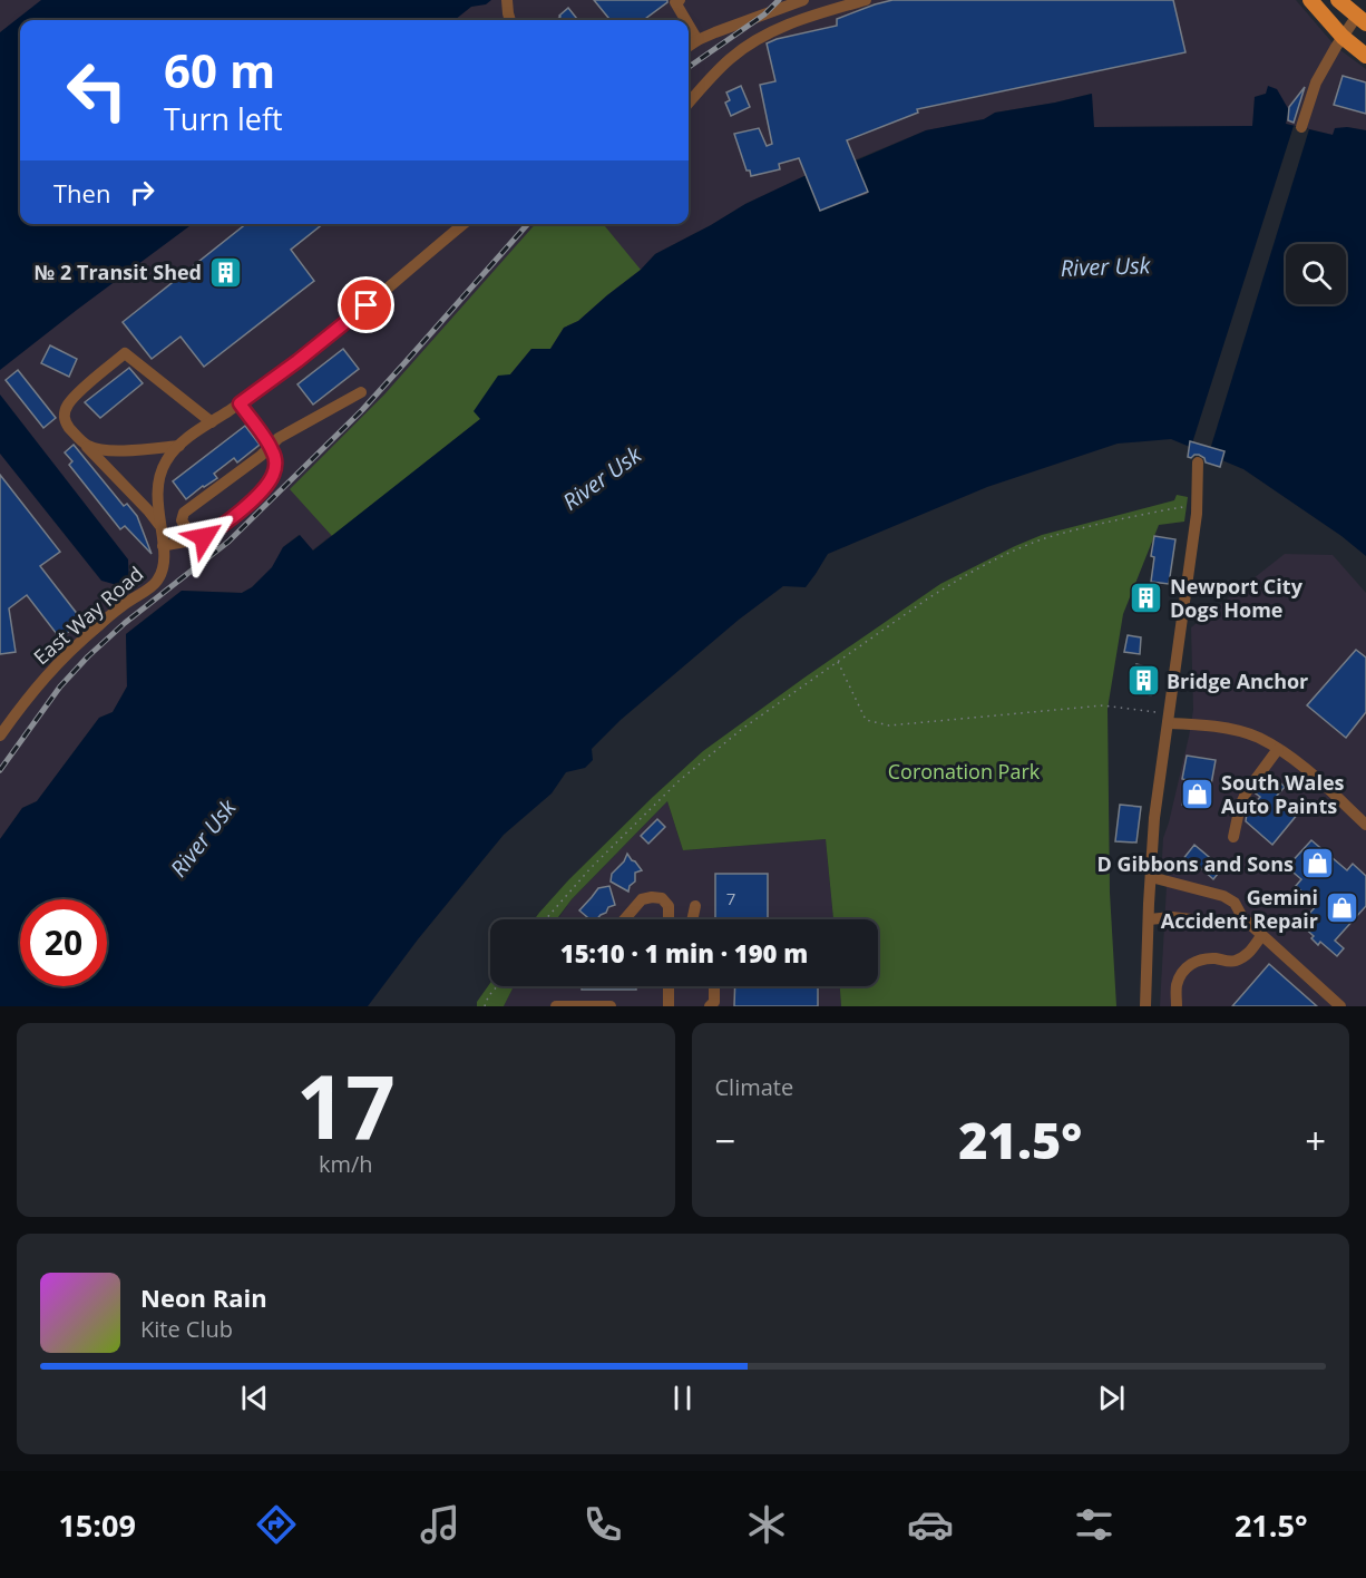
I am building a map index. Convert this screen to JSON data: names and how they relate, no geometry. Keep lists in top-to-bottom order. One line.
{"streets":{"street":["East Way Road"]},"water":["River Usk"],"parks":["Coronation Park"],"places":{"building":["№ 2 Transit Shed","Newport City Dogs Home","Bridge Anchor"],"shop":["South Wales Auto Paints","D Gibbons and Sons","Gemini Accident Repair"]},"house_numbers":["7"],"page":{"turn":["60 m","Turn left"],"then":"Then","limit":"20","trip":"15:10 · 1 min · 190 m","tile":[["17","km/h"],"Climate"],"heat":["−","21.5°","+"],"song":["Neon Rain","Kite Club"],"tabs":["15:09","21.5°"]}}
